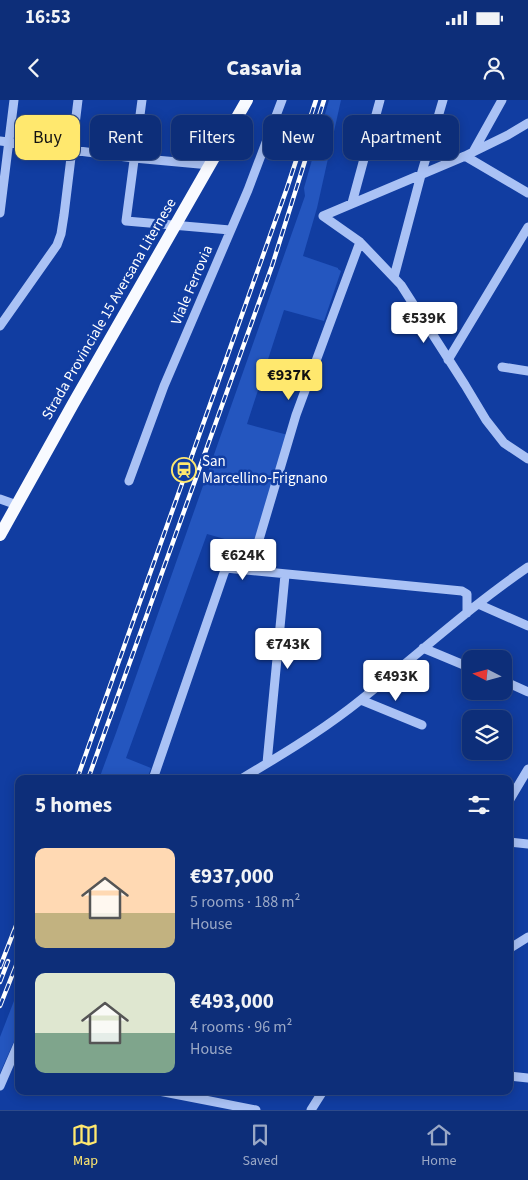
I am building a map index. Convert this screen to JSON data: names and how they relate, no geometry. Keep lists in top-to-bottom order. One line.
{"streets":{"main road":["Strada Provinciale 15 Aversana Liternese"],"street":["Viale Ferrovia"]},"places":{"station":["San Marcellino-Frignano"]},"north":"left","page":{"status":"16:53","header":"Casavia","chip":["Buy","Rent","Filters","New","Apartment"],"price":["€539K","€937K","€624K","€743K","€493K"],"heading":"5 homes","list":[{"name":"€937,000","note":"5 rooms · 188 m² · House"},{"name":"€493,000","note":"4 rooms · 96 m² · House"}],"tabs":["Map","Saved","Home"]}}
